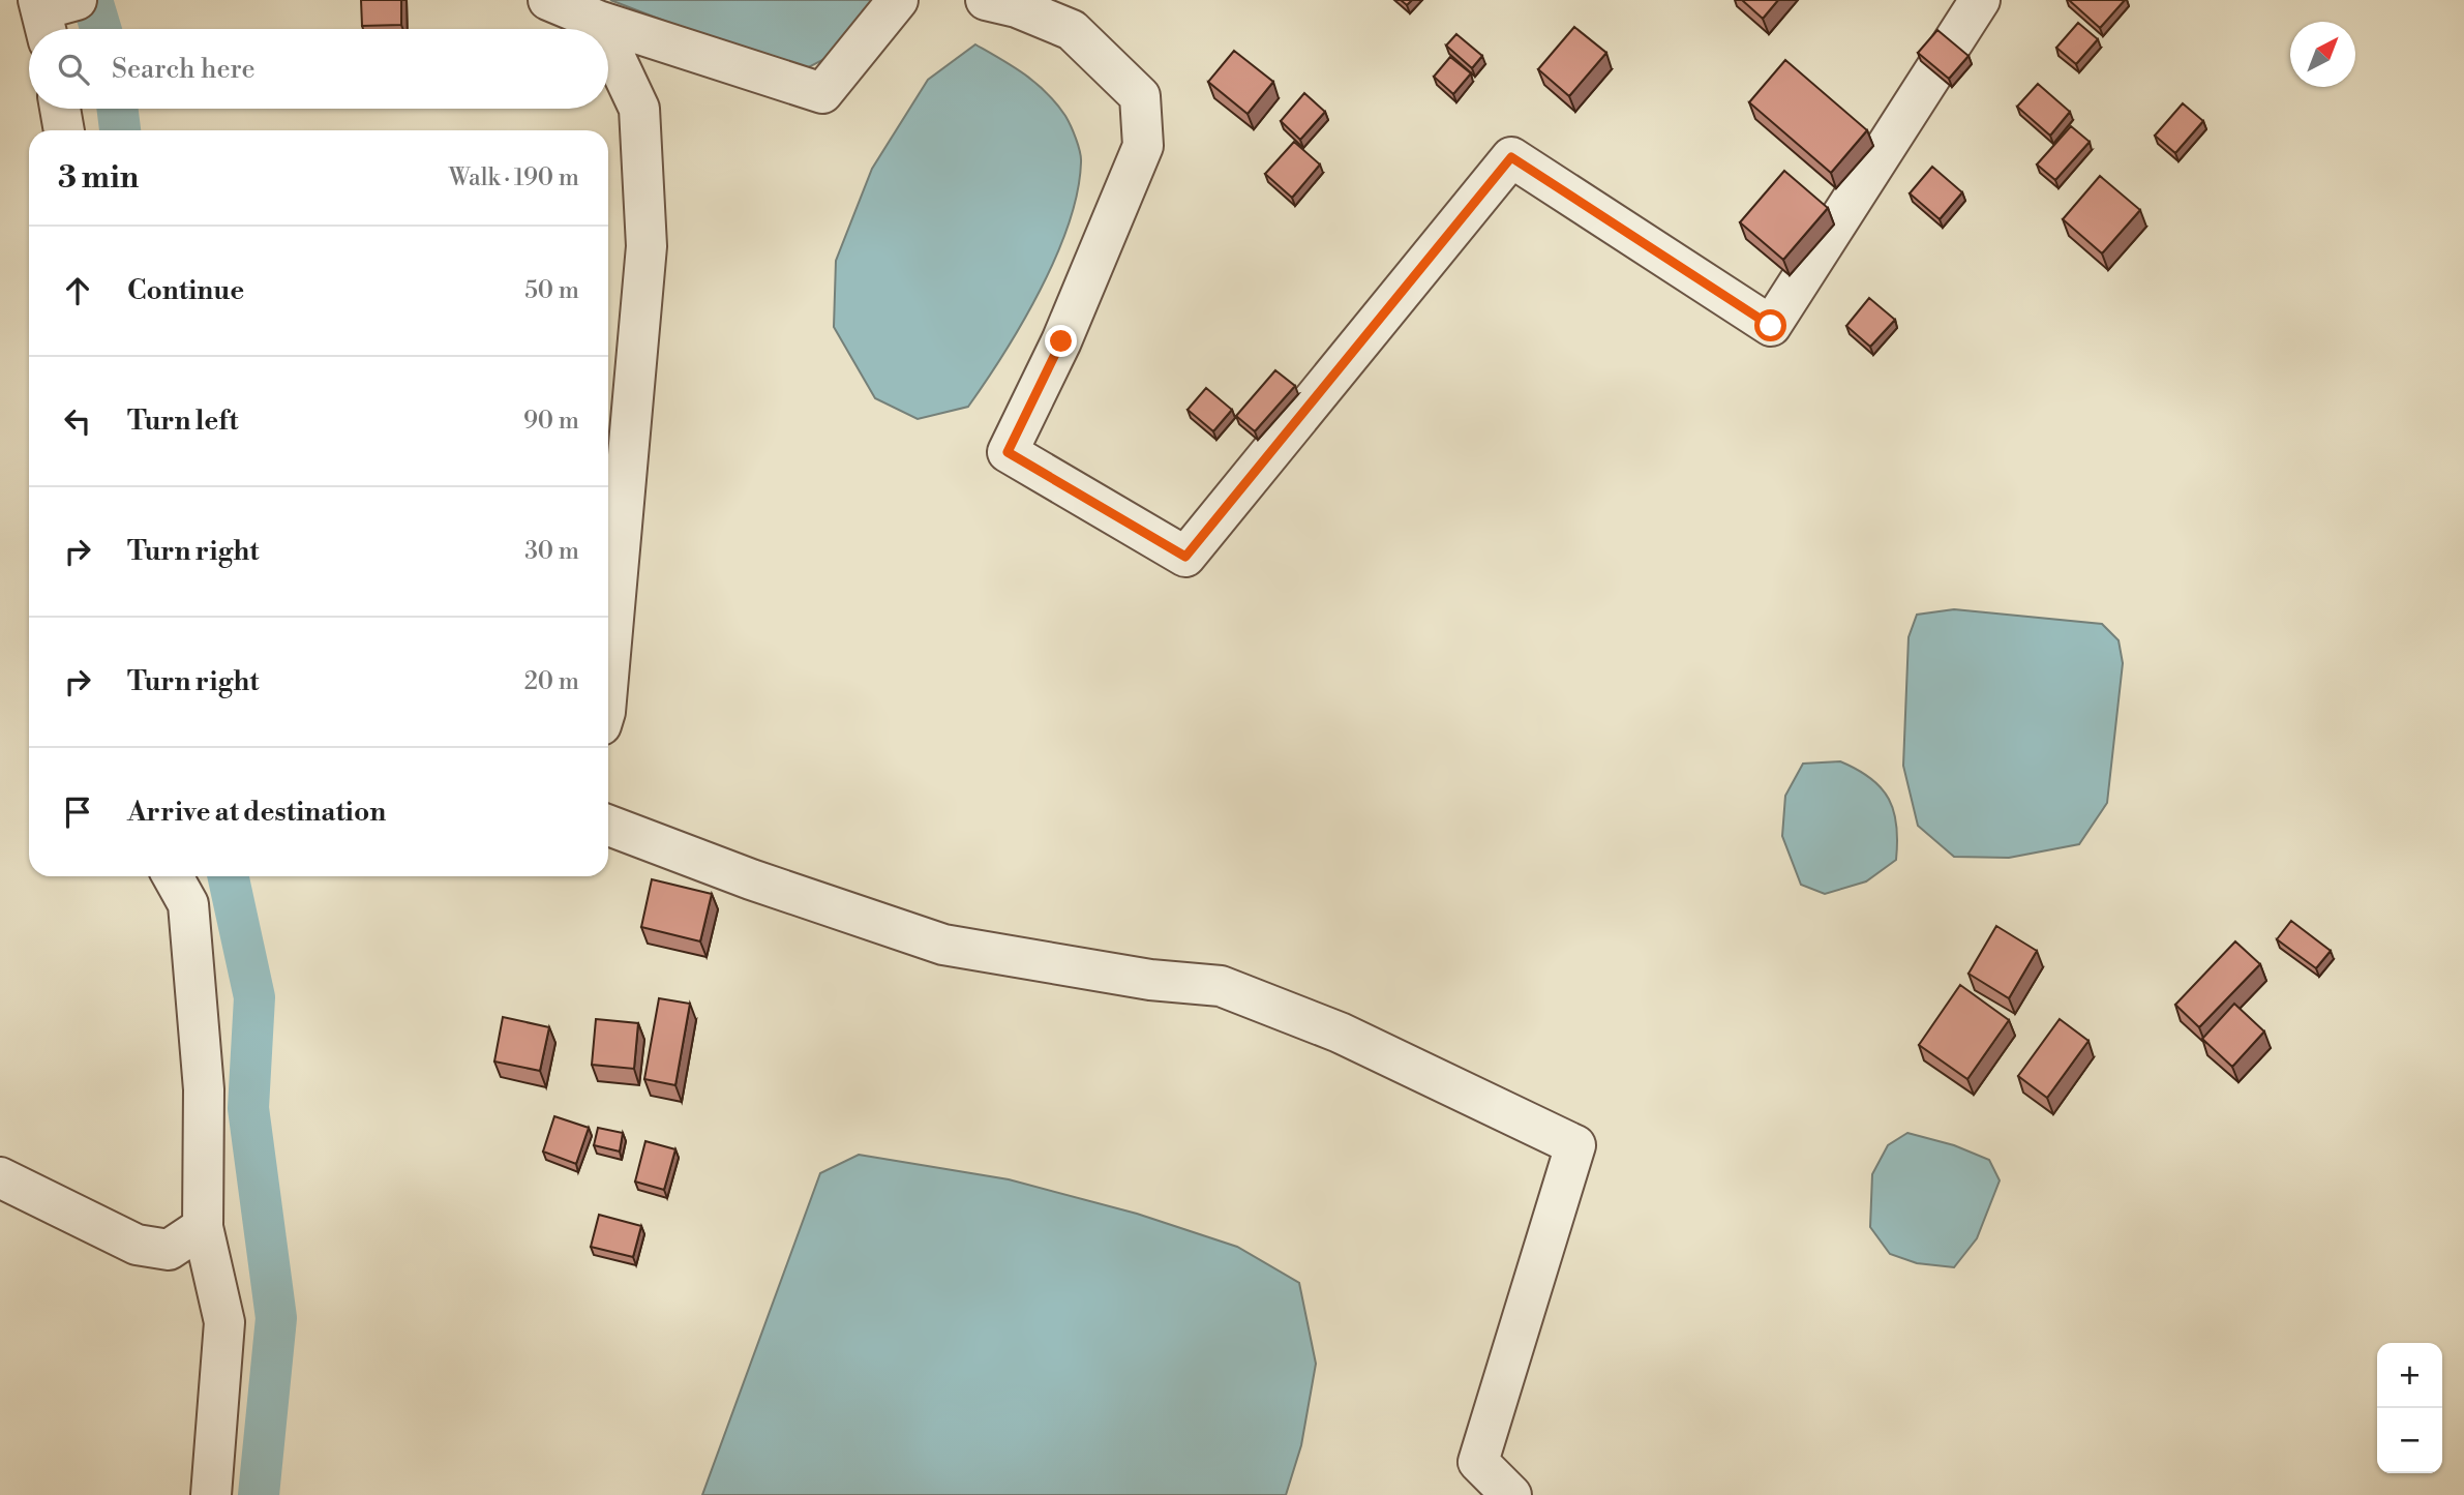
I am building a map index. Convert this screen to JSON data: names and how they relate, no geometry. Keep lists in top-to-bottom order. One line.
{"north":"top right","page":{"search":"Search here","heading":["3 min","Walk · 190 m"],"list":[["Continue","50 m"],["Turn left","90 m"],["Turn right","30 m"],["Turn right","20 m"],"Arrive at destination"],"map_buttons":["+","−"]}}
